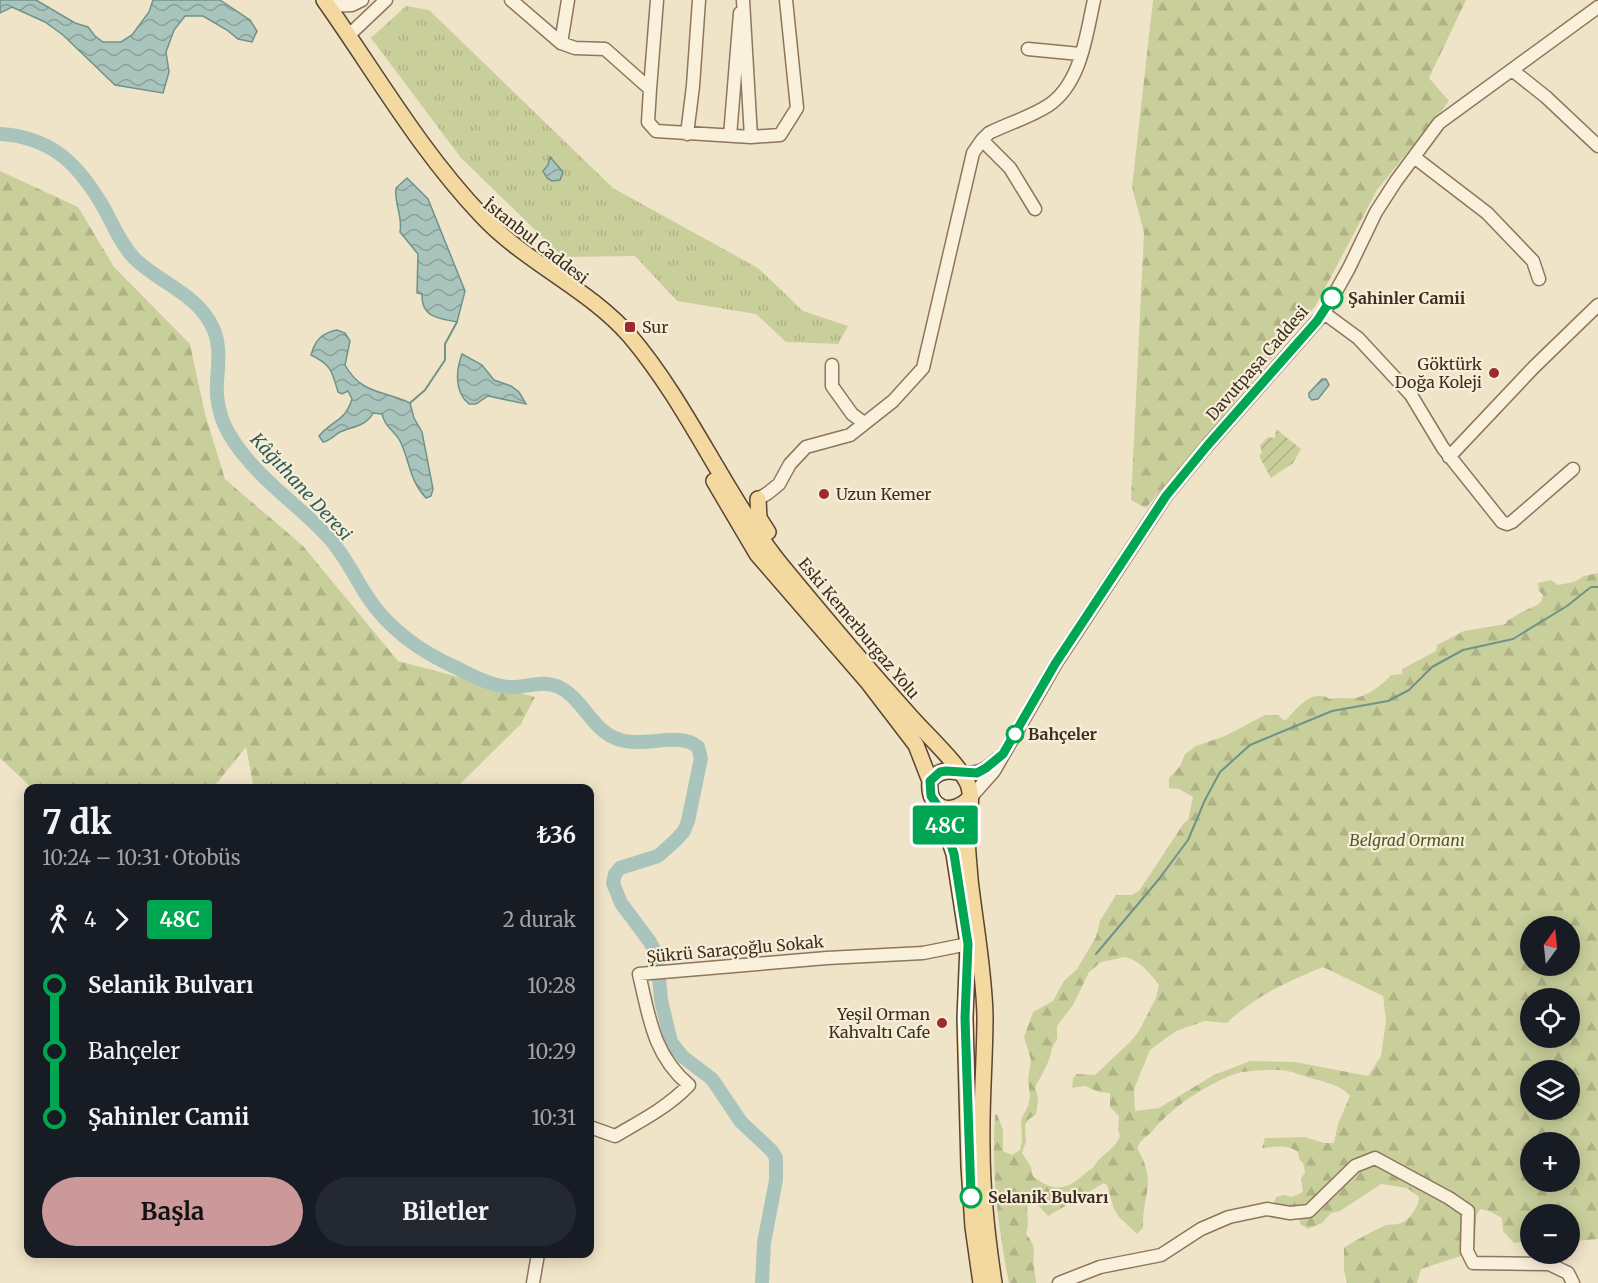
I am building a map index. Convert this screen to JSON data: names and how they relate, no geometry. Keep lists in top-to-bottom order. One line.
{"streets":{"main road":["İstanbul Caddesi","Eski Kemerburgaz Yolu"],"street":["Davutpaşa Caddesi","Şükrü Saraçoğlu Sokak"]},"crossings":[["İstanbul Caddesi","Eski Kemerburgaz Yolu"],["Davutpaşa Caddesi","Eski Kemerburgaz Yolu"]],"water":["Kâğıthane Deresi"],"parks":["Belgrad Ormanı"],"places":{"other":["Şahinler Camii","Göktürk Doğa Koleji","Uzun Kemer","Bahçeler","Yeşil Orman Kahvaltı Cafe","Selanik Bulvarı"],"transit":["Sur"]},"lines":["bus line 48C"],"north":"top","page":{"on_map":"48C","heading":["7 dk","10:24 – 10:31 · Otobüs","₺36"],"legs":["4","48C","2 durak"],"map_buttons":["+","−"],"list":[{"name":"Selanik Bulvarı","value":"10:28"},{"name":"Bahçeler","value":"10:29"},{"name":"Şahinler Camii","value":"10:31"}],"buttons":["Başla","Biletler"]}}
